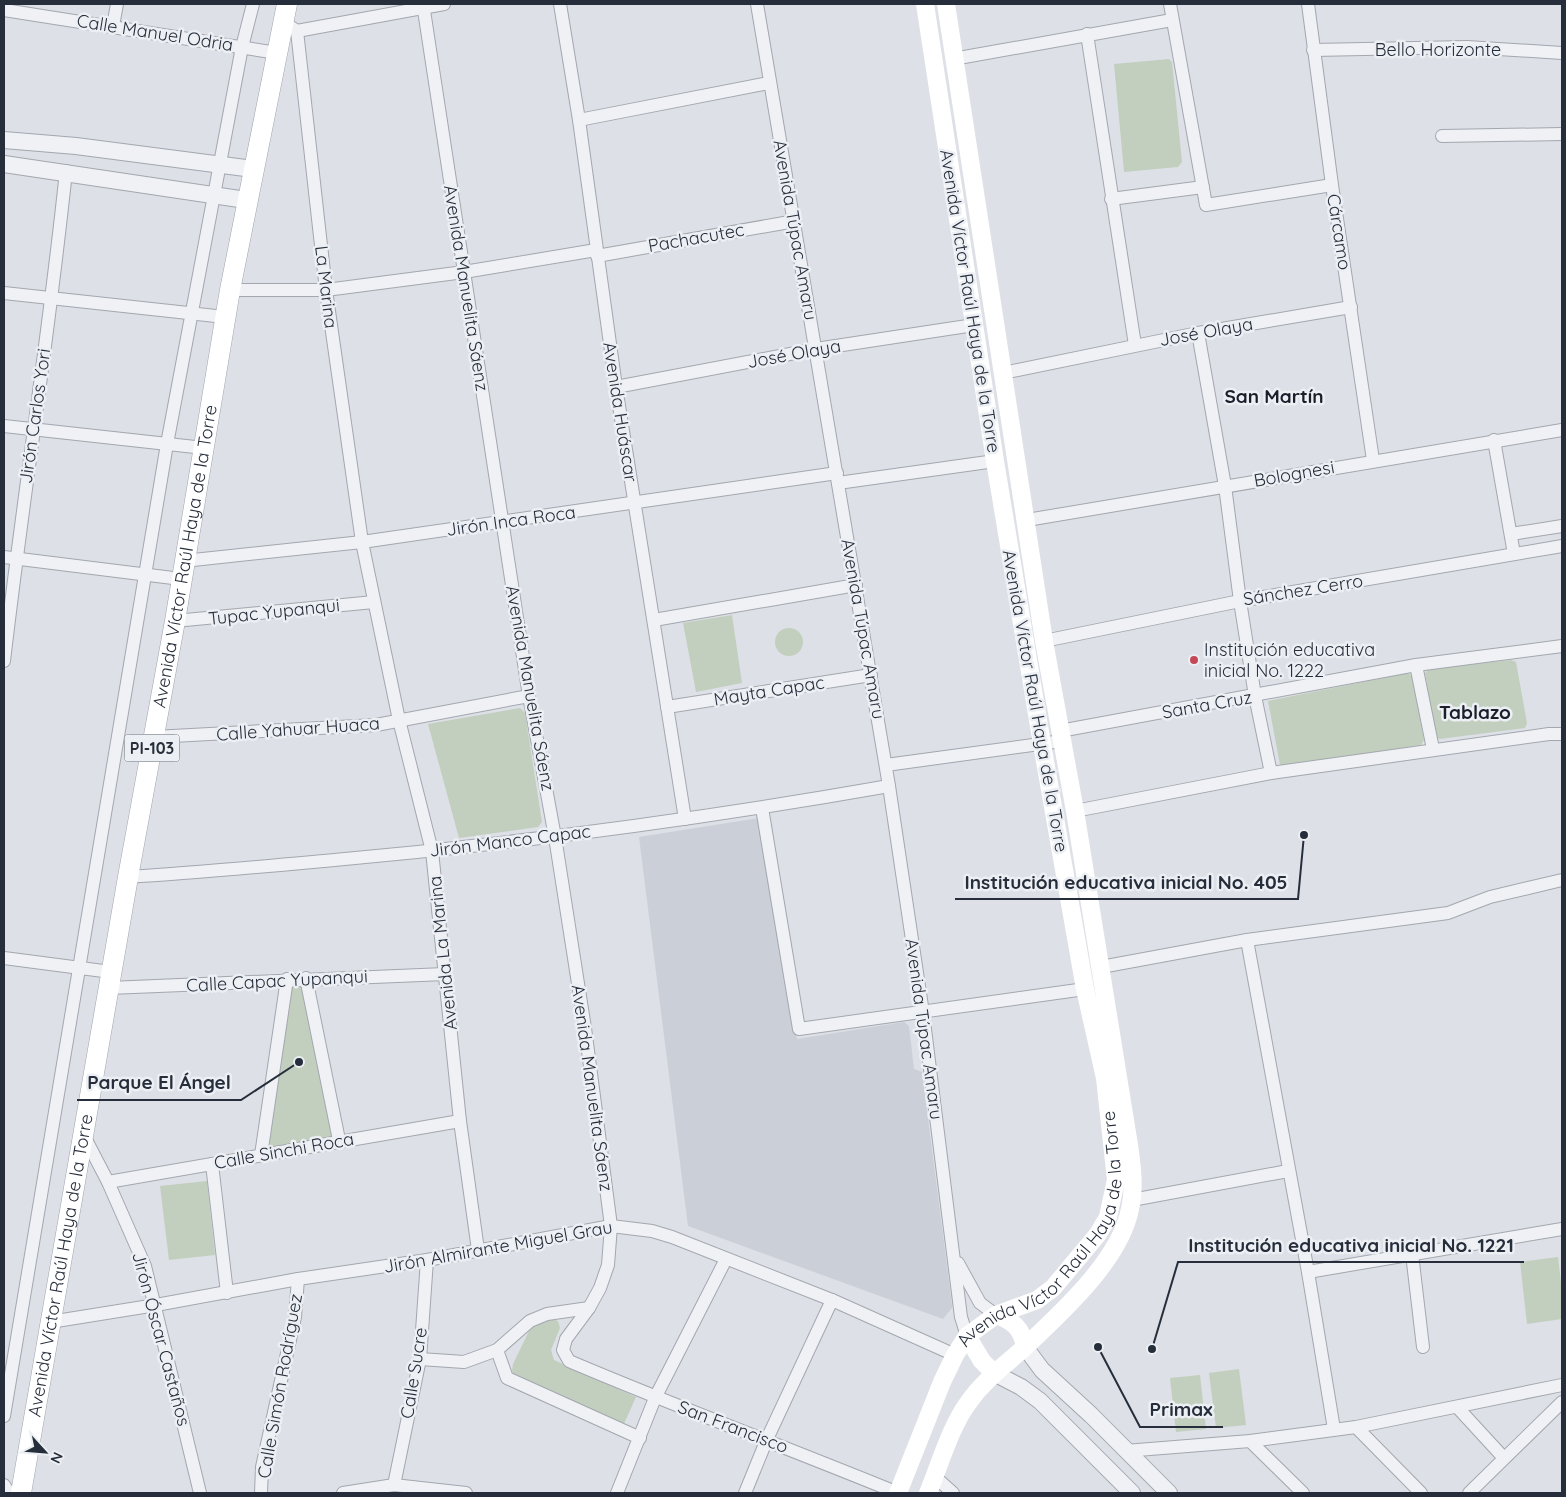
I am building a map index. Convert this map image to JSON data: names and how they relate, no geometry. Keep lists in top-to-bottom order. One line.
{"streets":{"main road":["Avenida Víctor Raúl Haya de la Torre","PI-103"],"street":["Calle Manuel Odria","Bello Horizonte","Avenida Túpac Amaru","Cárcamo","Pachacutec","La Marina","Avenida Manuelita Sáenz","José Olaya","Avenida Huáscar","Jirón Carlos Yori","Bolognesi","Jirón Inca Roca","Sánchez Cerro","Tupac Yupanqui","Mayta Capac","Santa Cruz","Calle Yahuar Huaca","Jirón Manco Capac","Avenida La Marina","Calle Capac Yupanqui","Calle Sinchi Roca","Jirón Almirante Miguel Grau","Jirón Óscar Castaños","Calle Sucre","Calle Simón Rodríguez","San Francisco"]},"crossings":[["Calle Manuel Odria","Avenida Víctor Raúl Haya de la Torre"],["Bello Horizonte","Cárcamo"],["Avenida Túpac Amaru","Pachacutec"],["Avenida Túpac Amaru","Avenida Víctor Raúl Haya de la Torre"],["Avenida Túpac Amaru","José Olaya"],["Avenida Túpac Amaru","Jirón Inca Roca"],["Avenida Túpac Amaru","Mayta Capac"],["Avenida Túpac Amaru","Santa Cruz"],["Avenida Túpac Amaru","Jirón Manco Capac"],["Cárcamo","José Olaya"],["Cárcamo","Bolognesi"],["Pachacutec","La Marina"],["Pachacutec","Avenida Manuelita Sáenz"],["Pachacutec","Avenida Víctor Raúl Haya de la Torre"],["Pachacutec","Avenida Huáscar"],["La Marina","Avenida Víctor Raúl Haya de la Torre"],["La Marina","Jirón Inca Roca"],["La Marina","Avenida La Marina"],["Avenida Manuelita Sáenz","Jirón Inca Roca"],["Avenida Manuelita Sáenz","Calle Yahuar Huaca"],["Avenida Manuelita Sáenz","Jirón Manco Capac"],["Avenida Manuelita Sáenz","Jirón Almirante Miguel Grau"],["Avenida Manuelita Sáenz","San Francisco"],["Avenida Víctor Raúl Haya de la Torre","José Olaya"],["Avenida Víctor Raúl Haya de la Torre","Bolognesi"],["Avenida Víctor Raúl Haya de la Torre","Jirón Inca Roca"],["Avenida Víctor Raúl Haya de la Torre","Sánchez Cerro"],["Avenida Víctor Raúl Haya de la Torre","Tupac Yupanqui"],["Avenida Víctor Raúl Haya de la Torre","Santa Cruz"],["Avenida Víctor Raúl Haya de la Torre","Calle Yahuar Huaca"],["Avenida Víctor Raúl Haya de la Torre","Jirón Manco Capac"],["Avenida Víctor Raúl Haya de la Torre","Calle Capac Yupanqui"],["Avenida Víctor Raúl Haya de la Torre","Jirón Almirante Miguel Grau"],["Avenida Víctor Raúl Haya de la Torre","Jirón Óscar Castaños"],["Avenida Víctor Raúl Haya de la Torre","San Francisco"],["José Olaya","Avenida Huáscar"],["Avenida Huáscar","Jirón Inca Roca"],["Avenida Huáscar","Mayta Capac"],["Avenida Huáscar","Jirón Manco Capac"],["Jirón Carlos Yori","Jirón Inca Roca"],["Jirón Inca Roca","Avenida La Marina"],["Tupac Yupanqui","Avenida La Marina"],["Calle Yahuar Huaca","Avenida La Marina"],["Jirón Manco Capac","Avenida La Marina"],["Avenida La Marina","Calle Capac Yupanqui"],["Avenida La Marina","Calle Sinchi Roca"],["Avenida La Marina","Jirón Almirante Miguel Grau"],["Calle Sinchi Roca","Jirón Óscar Castaños"],["Jirón Almirante Miguel Grau","Jirón Óscar Castaños"],["Jirón Almirante Miguel Grau","Calle Sucre"],["Jirón Almirante Miguel Grau","Calle Simón Rodríguez"]],"districts":["San Martín","Tablazo"],"places":["Institución educativa inicial No. 1222","Institución educativa inicial No. 405","Parque El Ángel","Primax","Institución educativa inicial No. 1221"],"north":"bottom right"}
